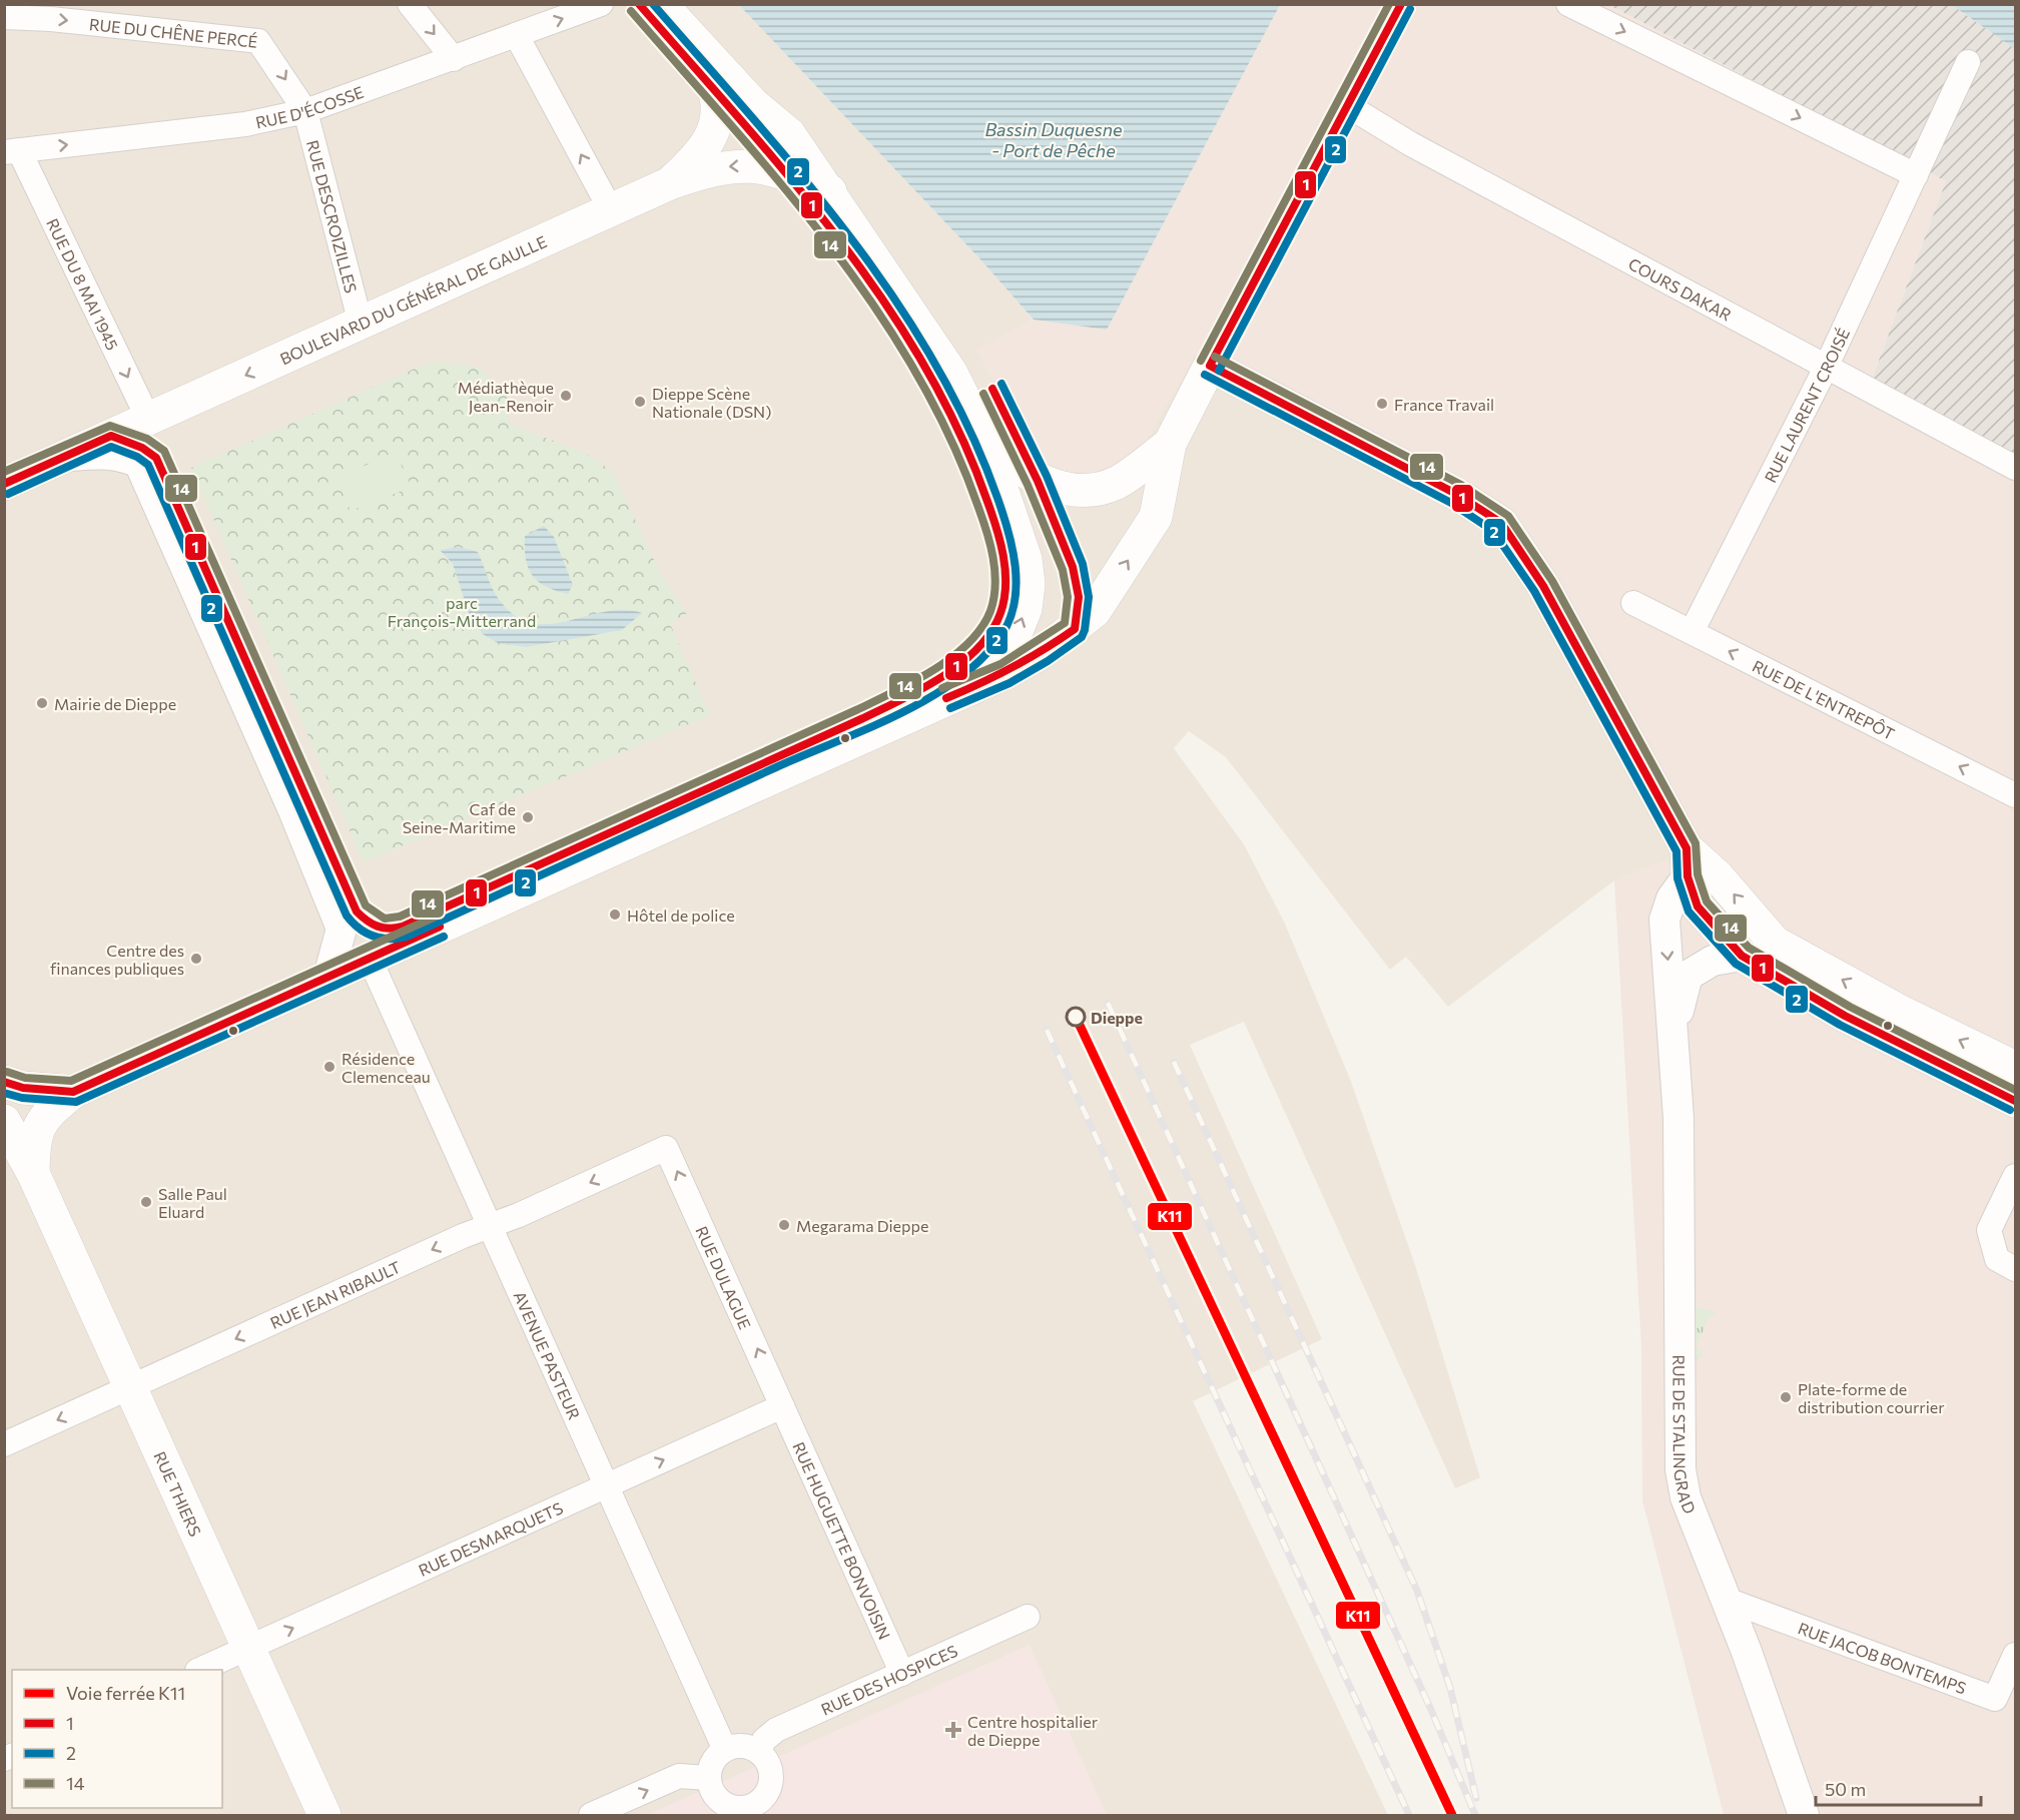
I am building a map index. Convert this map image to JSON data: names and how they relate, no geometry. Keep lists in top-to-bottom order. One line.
{"streets":{"main road":["BOULEVARD DU GÉNÉRAL DE GAULLE","RUE THIERS"],"street":["RUE DU CHÊNE PERCÉ","RUE D'ÉCOSSE","RUE DESCROIZILLES","RUE DU 8 MAI 1945","COURS DAKAR","RUE LAURENT CROISÉ","RUE DE L'ENTREPÔT","RUE DULAGUE","RUE JEAN RIBAULT","AVENUE PASTEUR","RUE DE STALINGRAD","RUE DESMARQUETS","RUE HUGUETTE BONVOISIN","RUE JACOB BONTEMPS","RUE DES HOSPICES"]},"crossings":[["RUE DU CHÊNE PERCÉ","RUE D'ÉCOSSE"],["RUE DU CHÊNE PERCÉ","RUE DESCROIZILLES"],["RUE D'ÉCOSSE","RUE DESCROIZILLES"],["RUE D'ÉCOSSE","RUE DU 8 MAI 1945"],["RUE DESCROIZILLES","BOULEVARD DU GÉNÉRAL DE GAULLE"],["RUE DU 8 MAI 1945","BOULEVARD DU GÉNÉRAL DE GAULLE"],["COURS DAKAR","RUE LAURENT CROISÉ"],["RUE LAURENT CROISÉ","RUE DE L'ENTREPÔT"],["RUE DULAGUE","RUE JEAN RIBAULT"],["RUE DULAGUE","RUE DESMARQUETS"],["RUE DULAGUE","RUE HUGUETTE BONVOISIN"],["RUE JEAN RIBAULT","AVENUE PASTEUR"],["RUE JEAN RIBAULT","RUE THIERS"],["AVENUE PASTEUR","RUE THIERS"],["AVENUE PASTEUR","RUE DESMARQUETS"],["AVENUE PASTEUR","RUE DES HOSPICES"],["RUE DE STALINGRAD","RUE JACOB BONTEMPS"],["RUE THIERS","RUE DESMARQUETS"],["RUE DESMARQUETS","RUE HUGUETTE BONVOISIN"],["RUE HUGUETTE BONVOISIN","RUE DES HOSPICES"]],"one_way":["RUE DU CHÊNE PERCÉ","RUE D'ÉCOSSE","RUE DU 8 MAI 1945","BOULEVARD DU GÉNÉRAL DE GAULLE","RUE DE L'ENTREPÔT","RUE DULAGUE","RUE JEAN RIBAULT","RUE DESMARQUETS"],"water":["Bassin Duquesne - Port de Pêche"],"parks":["parc François-Mitterrand"],"places":{"other":["Médiathèque Jean-Renoir","Dieppe Scène Nationale (DSN)","France Travail","Mairie de Dieppe","Caf de Seine-Maritime","Hôtel de police","Centre des finances publiques","Dieppe","Résidence Clemenceau","Salle Paul Eluard","Megarama Dieppe","Plate-forme de distribution courrier"],"health":["Centre hospitalier de Dieppe"]},"lines":["transit line 1","transit line 2","transit line 14","rail line K11"],"legend":["Voie ferrée K11","1","2","14"],"scale_bar":"50 m"}
